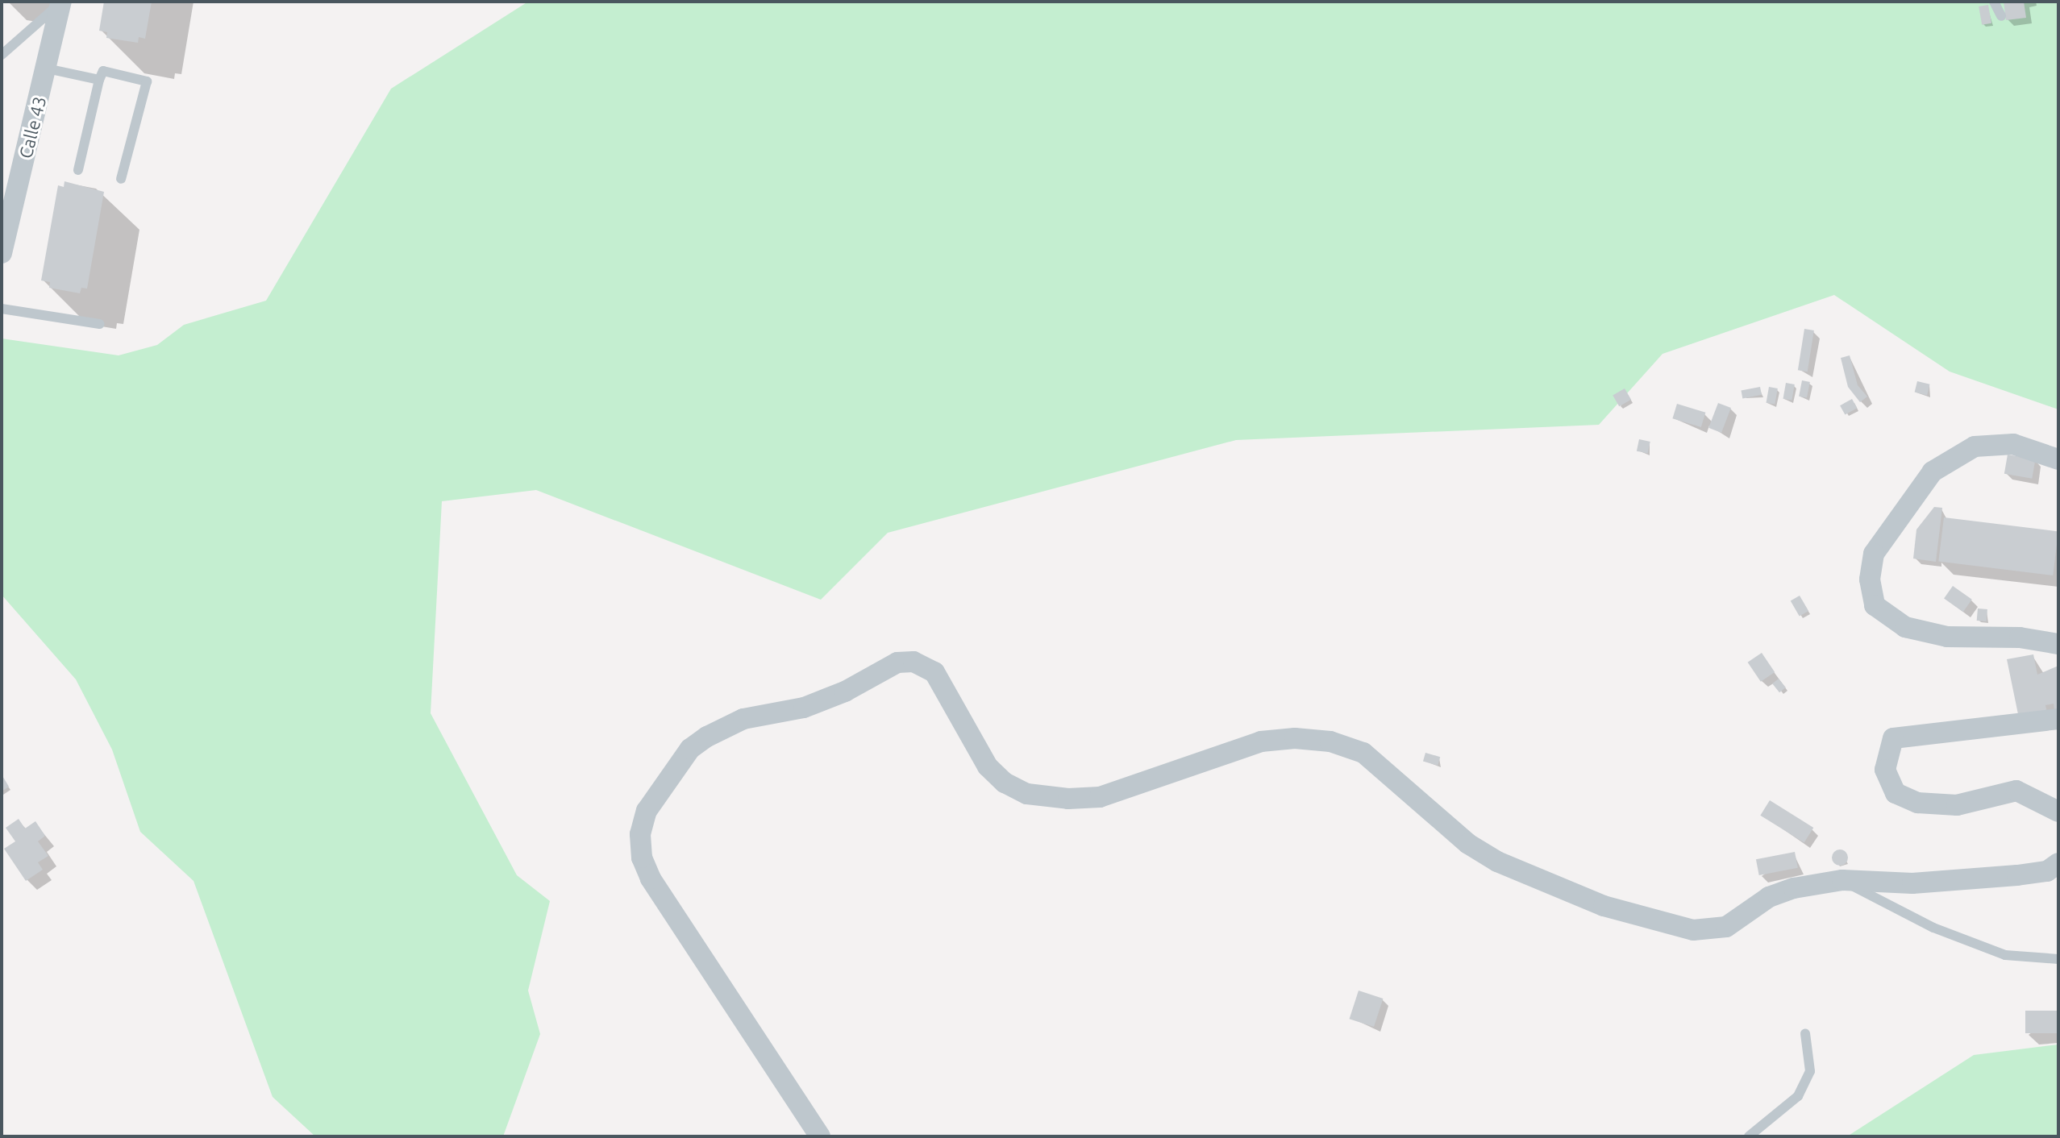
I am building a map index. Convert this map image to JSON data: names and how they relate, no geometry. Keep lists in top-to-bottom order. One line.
{"streets":{"street":["Calle 43"]}}
